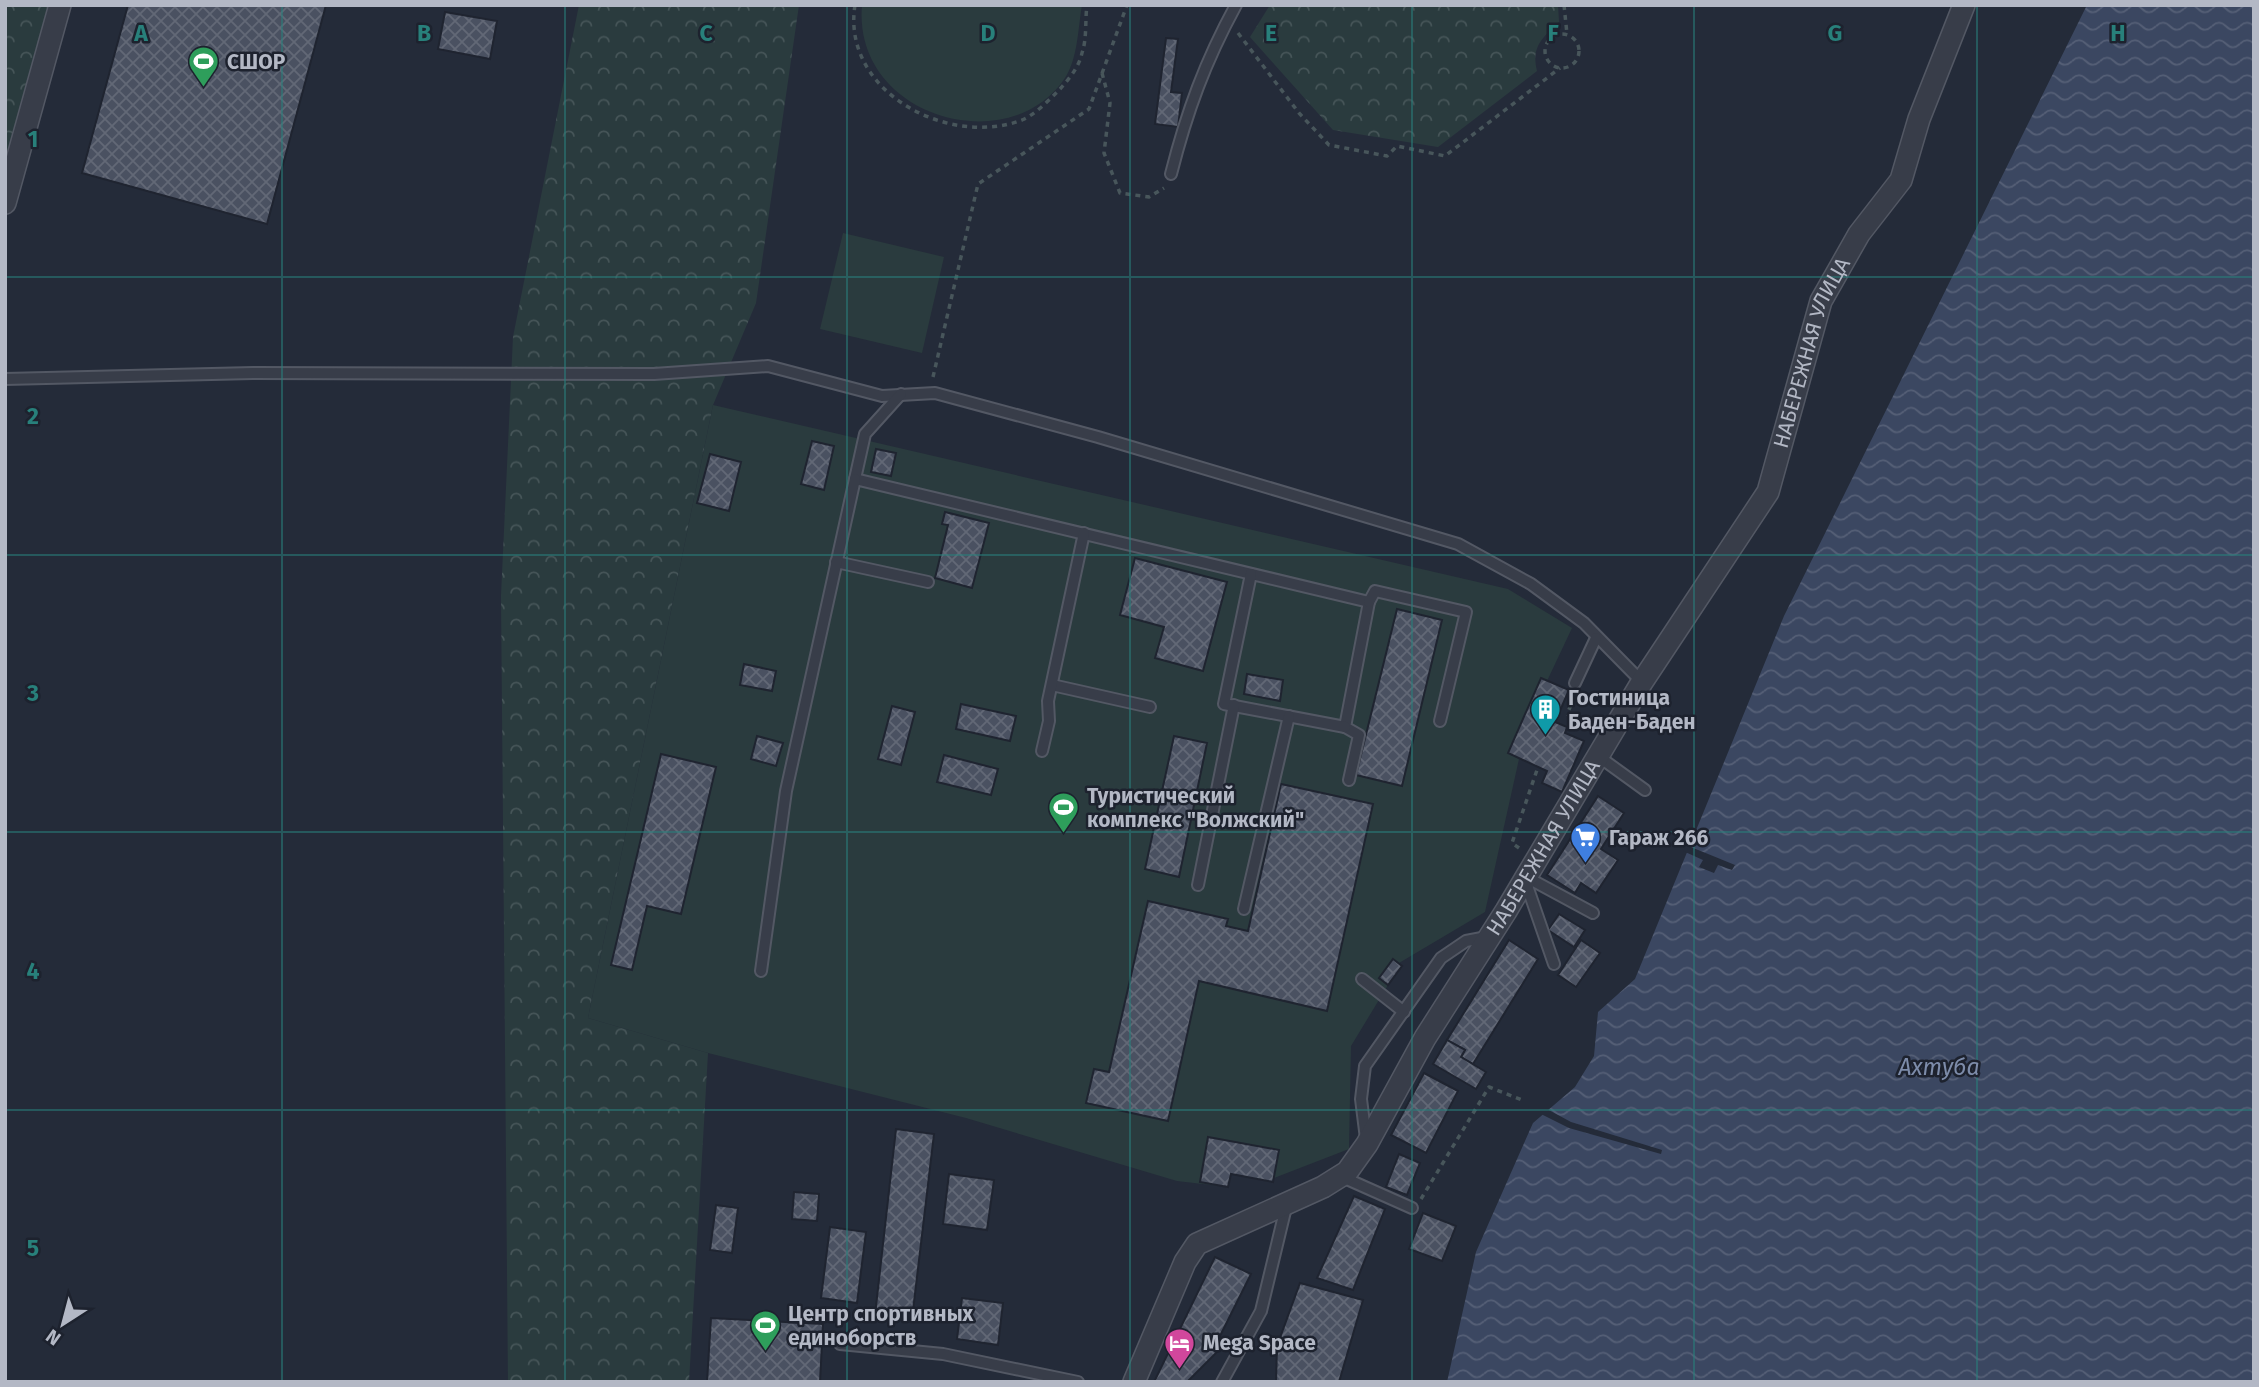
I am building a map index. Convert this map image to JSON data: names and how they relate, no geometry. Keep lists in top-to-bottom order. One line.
{"streets":{"street":["НАБЕРЕЖНАЯ УЛИЦА"]},"water":["Ахтуба"],"places":{"sports":["СШОР","Туристический комплекс \"Волжский\"","Центр спортивных единоборств"],"building":["Гостиница Баден-Баден"],"supermarket":["Гараж 266"],"hotel":["Mega Space"]},"north":"bottom left","grid":{"columns":["A","B","C","D","E","F","G","H"],"rows":["1","2","3","4","5"]}}
